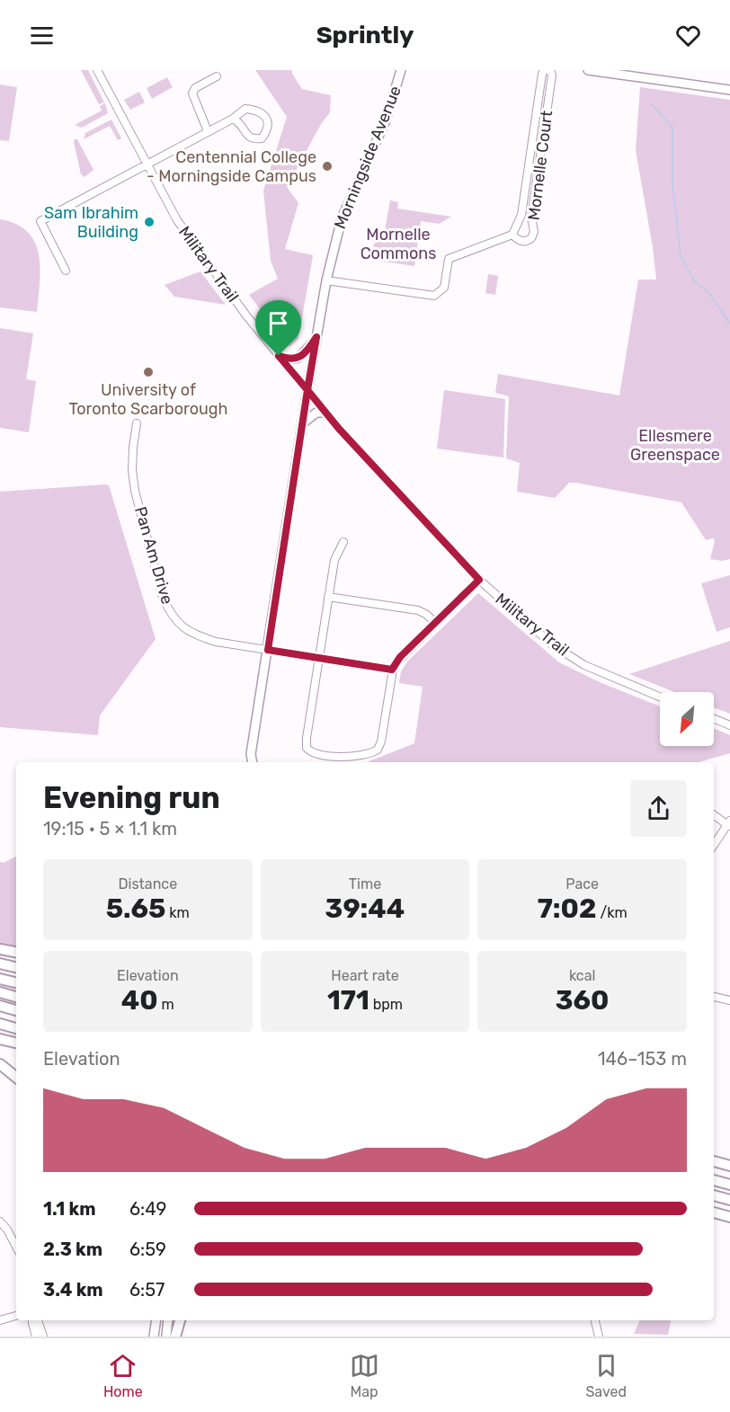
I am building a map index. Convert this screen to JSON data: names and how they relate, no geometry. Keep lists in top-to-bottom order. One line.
{"streets":{"main road":["Morningside Avenue"],"street":["Mornelle Court","Military Trail","Pan Am Drive"]},"crossings":[["Morningside Avenue","Mornelle Court"],["Morningside Avenue","Military Trail"],["Morningside Avenue","Pan Am Drive"]],"parks":["Mornelle Commons","Ellesmere Greenspace"],"places":["Centennial College - Morningside Campus","Sam Ibrahim Building","University of Toronto Scarborough"],"north":"bottom left","page":{"header":"Sprintly","heading":["Evening run","19:15 · 5 × 1.1 km"],"stats":[["Distance","5.65 km"],["Time","39:44"],["Pace","7:02 /km"],["Elevation","40 m"],["Heart rate","171 bpm"],["kcal","360"]],"chart":["Elevation","146–153 m"],"list":[{"name":"1.1 km","note":"6:49"},{"name":"2.3 km","note":"6:59"},{"name":"3.4 km","note":"6:57"}],"tabs":["Home","Map","Saved"]}}
